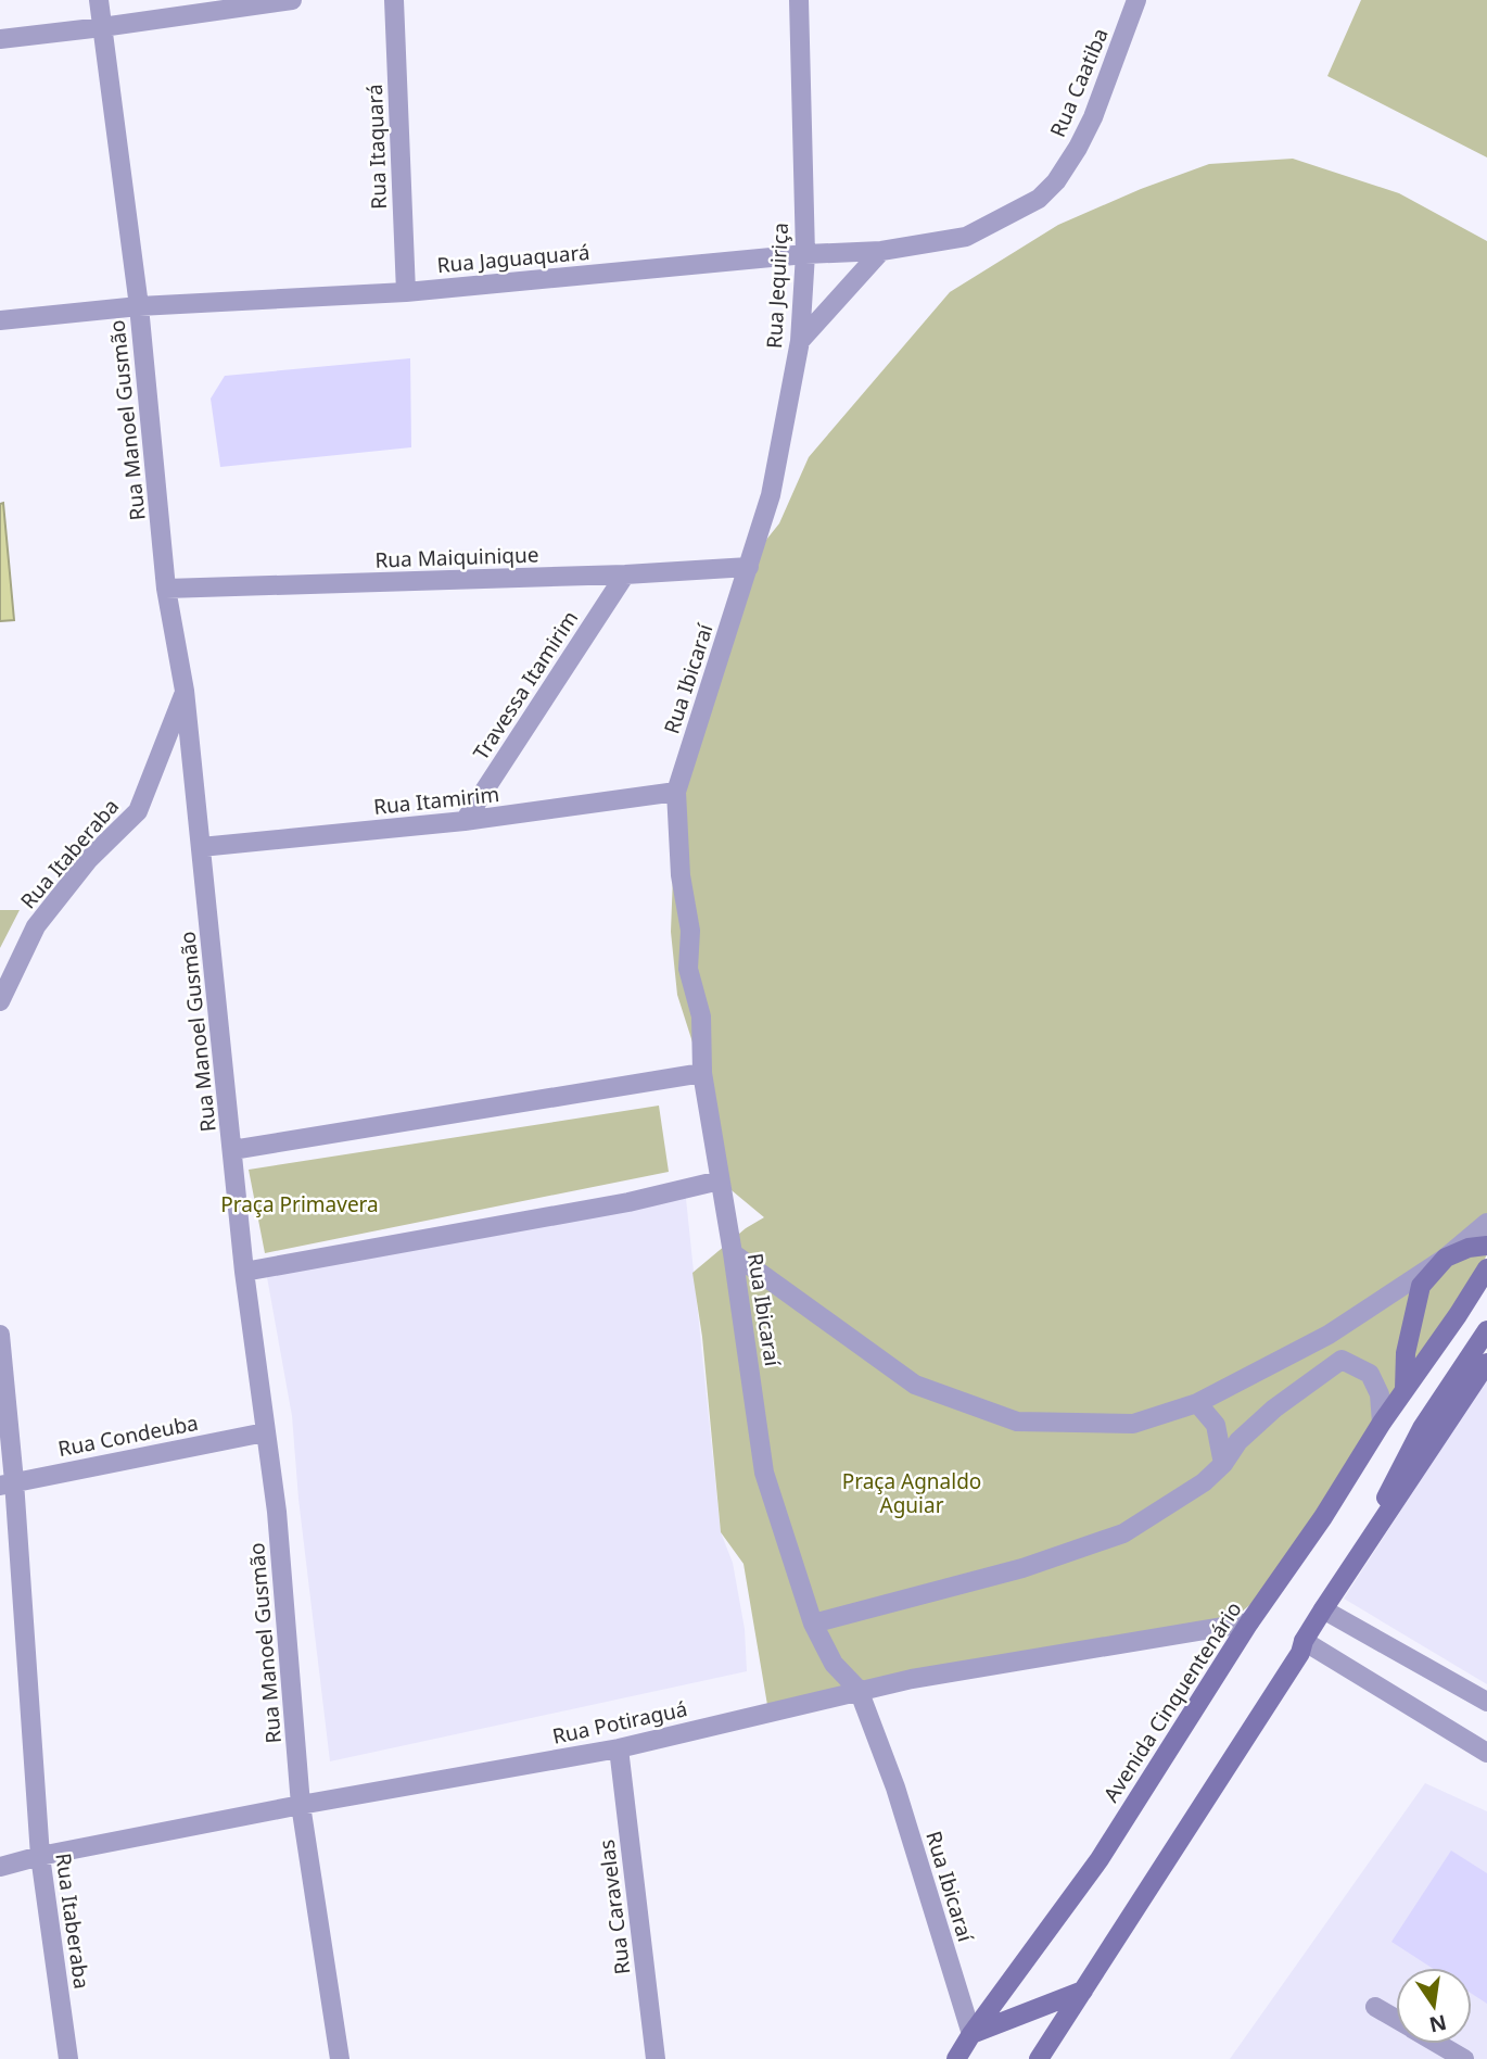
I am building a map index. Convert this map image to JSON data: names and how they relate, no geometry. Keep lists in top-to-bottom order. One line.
{"streets":{"main road":["Avenida Cinquentenário"],"street":["Rua Caatiba","Rua Itaquará","Rua Jaguaquará","Rua Jequiriça","Rua Manoel Gusmão","Rua Maiquinique","Rua Ibicaraí","Travessa Itamirim","Rua Itamirim","Rua Itaberaba","Rua Condeuba","Rua Potiraguá","Rua Caravelas"]},"crossings":[["Rua Caatiba","Rua Jaguaquará"],["Rua Itaquará","Rua Jaguaquará"],["Rua Jaguaquará","Rua Jequiriça"],["Rua Jaguaquará","Rua Manoel Gusmão"],["Rua Jequiriça","Rua Maiquinique"],["Rua Jequiriça","Rua Ibicaraí"],["Rua Manoel Gusmão","Rua Maiquinique"],["Rua Manoel Gusmão","Rua Itamirim"],["Rua Manoel Gusmão","Rua Itaberaba"],["Rua Manoel Gusmão","Rua Condeuba"],["Rua Manoel Gusmão","Rua Potiraguá"],["Rua Maiquinique","Rua Ibicaraí"],["Rua Maiquinique","Travessa Itamirim"],["Rua Ibicaraí","Rua Itamirim"],["Rua Ibicaraí","Avenida Cinquentenário"],["Rua Ibicaraí","Rua Potiraguá"],["Travessa Itamirim","Rua Itamirim"],["Rua Itaberaba","Rua Condeuba"],["Rua Itaberaba","Rua Potiraguá"],["Avenida Cinquentenário","Rua Potiraguá"],["Rua Potiraguá","Rua Caravelas"]],"parks":["Praça Primavera","Praça Agnaldo Aguiar"],"north":"bottom"}
